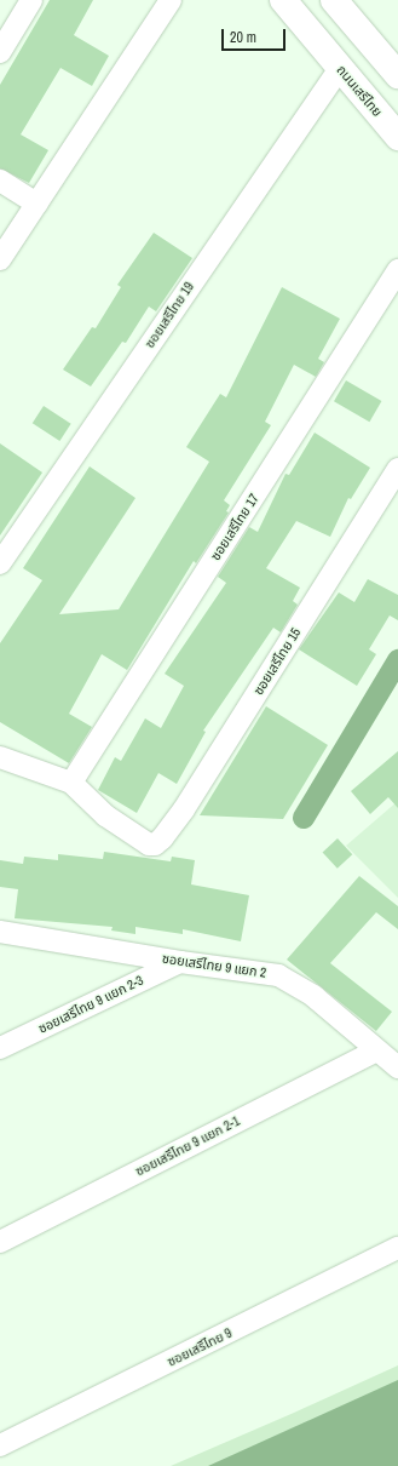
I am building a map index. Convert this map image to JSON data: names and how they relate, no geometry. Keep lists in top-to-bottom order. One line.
{"streets":{"main road":["ถนนเสรีไทย"],"street":["ซอยเสรีไทย 19","ซอยเสรีไทย 17","ซอยเสรีไทย 15","ซอยเสรีไทย 9 แยก 2","ซอยเสรีไทย 9 แยก 2-3","ซอยเสรีไทย 9 แยก 2-1","ซอยเสรีไทย 9"]},"crossings":[["ถนนเสรีไทย","ซอยเสรีไทย 19"],["ซอยเสรีไทย 17","ซอยเสรีไทย 15"],["ซอยเสรีไทย 9 แยก 2","ซอยเสรีไทย 9 แยก 2-3"],["ซอยเสรีไทย 9 แยก 2","ซอยเสรีไทย 9 แยก 2-1"]],"scale_bar":"20 m"}
